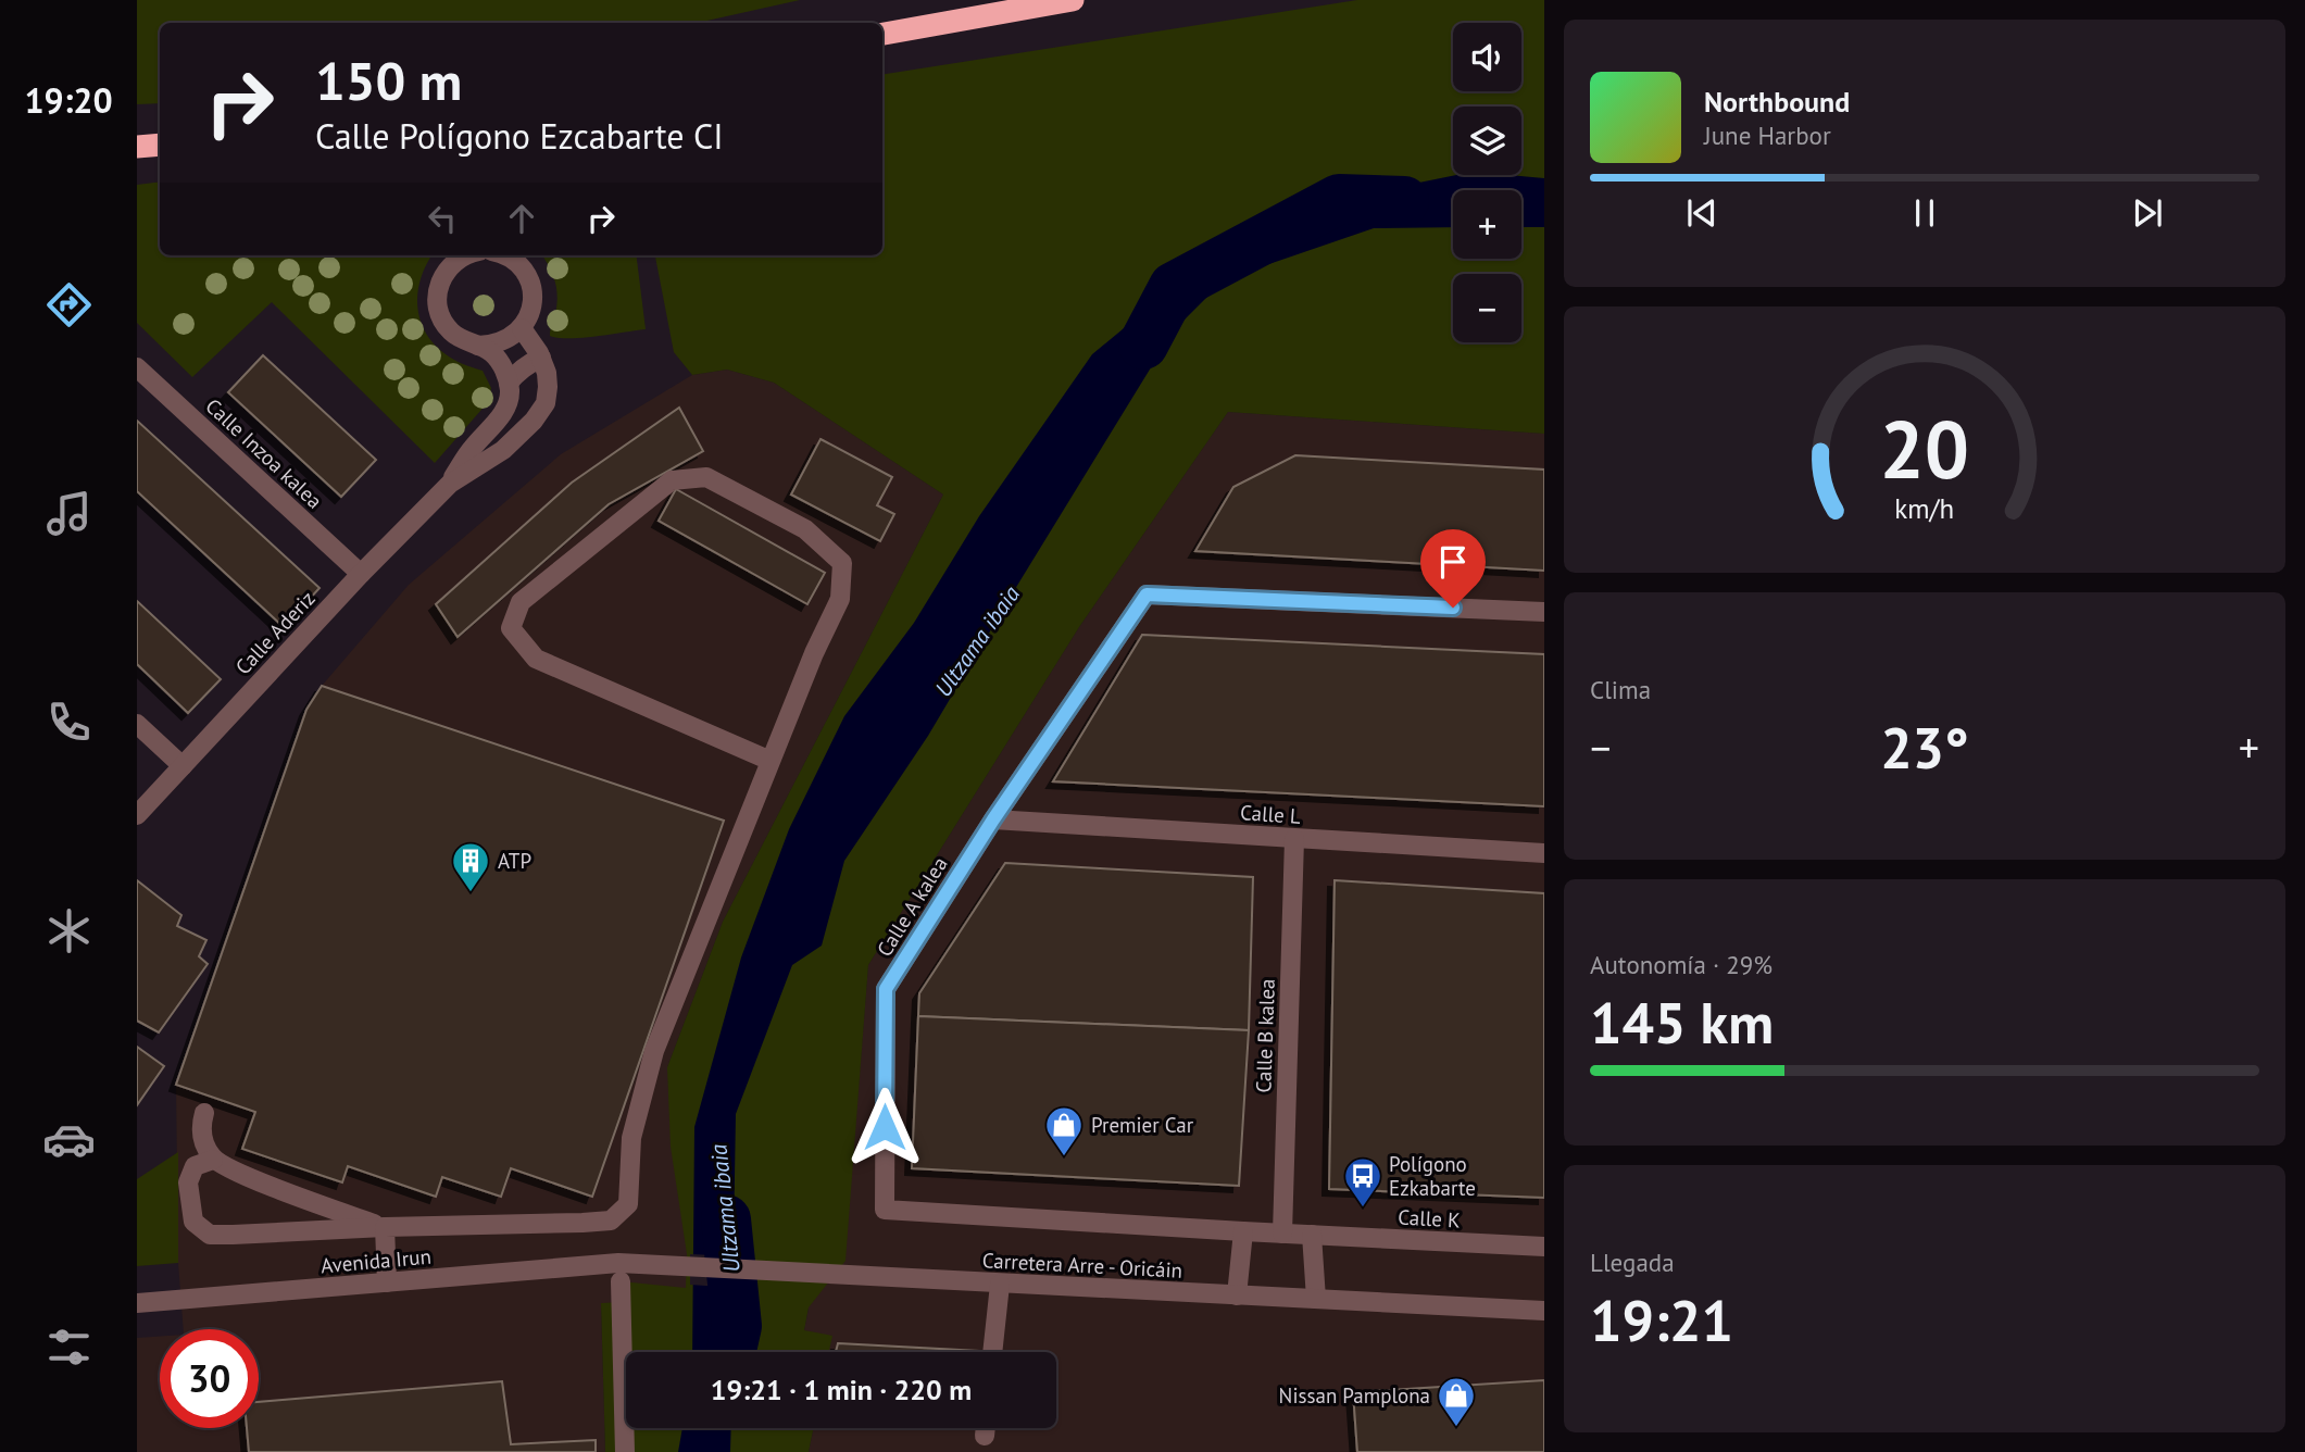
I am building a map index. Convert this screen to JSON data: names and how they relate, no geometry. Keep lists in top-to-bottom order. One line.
{"streets":{"street":["Calle Inzoa kalea","Calle Aderiz","Calle L","Calle A kalea","Calle B kalea","Calle K","Avenida Irun","Carretera Arre - Oricáin"]},"crossings":[["Calle Inzoa kalea","Calle Aderiz"],["Calle L","Calle A kalea"],["Calle L","Calle B kalea"],["Calle A kalea","Calle K"],["Calle B kalea","Calle K"],["Avenida Irun","Carretera Arre - Oricáin"]],"water":["Ultzama ibaia"],"places":{"building":["ATP"],"shop":["Premier Car","Nissan Pamplona"],"bus stop":["Polígono Ezkabarte"]},"page":{"tabs":"19:20","map_buttons":["+","−"],"turn":["150 m","Calle Polígono Ezcabarte CI"],"song":["Northbound","June Harbor"],"tile":["Clima",["Autonomía · 29%","145 km"],["Llegada","19:21"]],"heat":["−","23°","+"],"limit":"30","trip":"19:21 · 1 min · 220 m","gauge":["20","km/h"]}}
